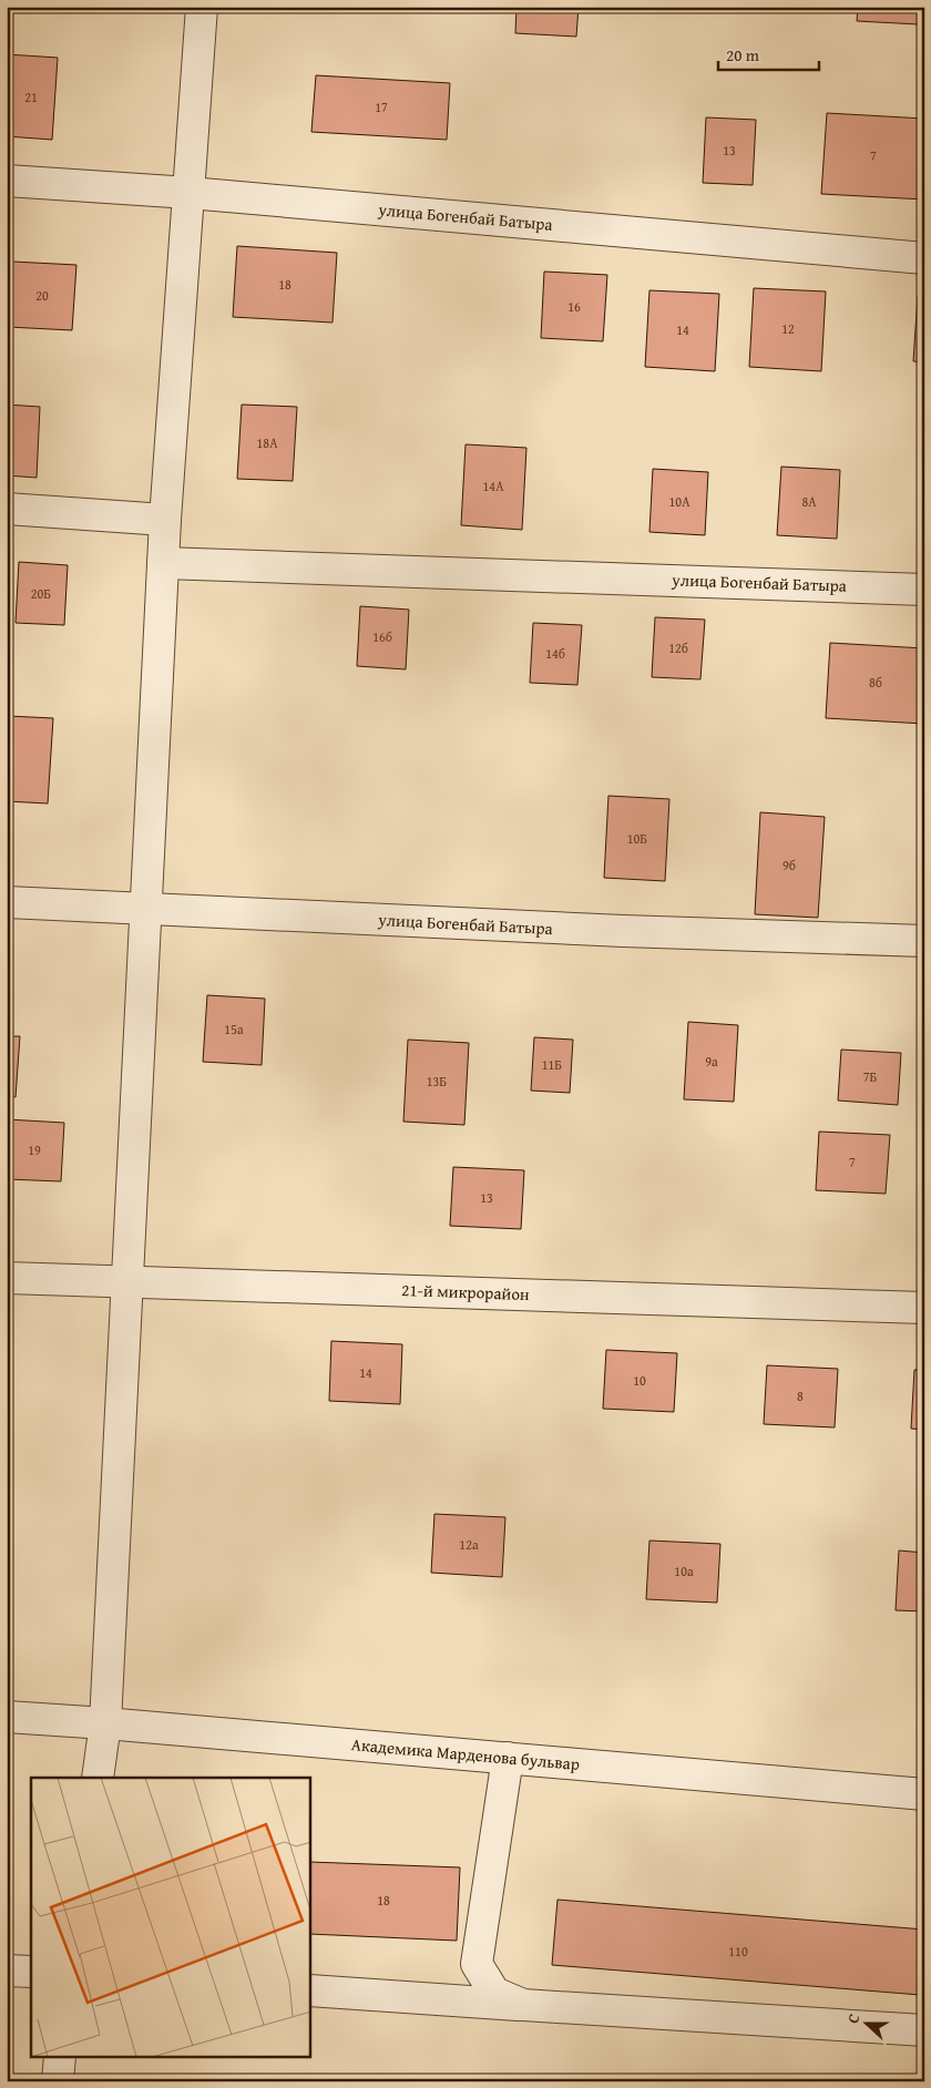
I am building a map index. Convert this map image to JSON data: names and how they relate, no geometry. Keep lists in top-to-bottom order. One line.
{"streets":{"street":["улица Богенбай Батыра","21-й микрорайон","Академика Марденова бульвар"]},"house_numbers":["21","17","13","7","18","20","16","12","14","18А","14А","10А","8А","20Б","16б","12б","14б","8б","10Б","9б","15а","9а","11Б","7Б","13Б","19","7","13","14","10","8","12а","10а","18","110"],"scale_bar":"20 m","north":"left"}
